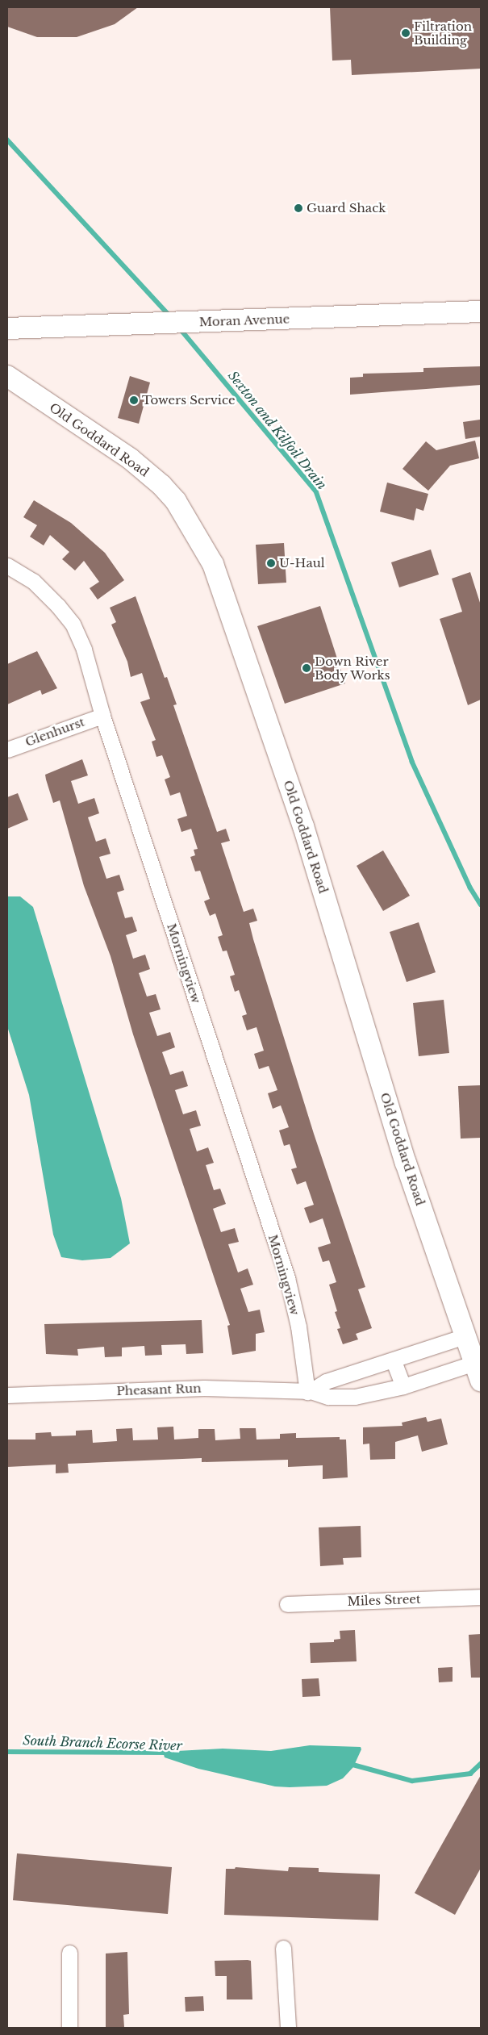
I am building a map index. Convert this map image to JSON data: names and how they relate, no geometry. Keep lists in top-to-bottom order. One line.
{"streets":{"street":["Moran Avenue","Old Goddard Road","Glenhurst","Morningview","Pheasant Run","Miles Street"]},"crossings":[["Old Goddard Road","Pheasant Run"],["Glenhurst","Morningview"],["Morningview","Pheasant Run"]],"water":["Sexton and Kilfoil Drain","South Branch Ecorse River"],"places":["Filtration Building","Guard Shack","Towers Service","U-Haul","Down River Body Works"]}
